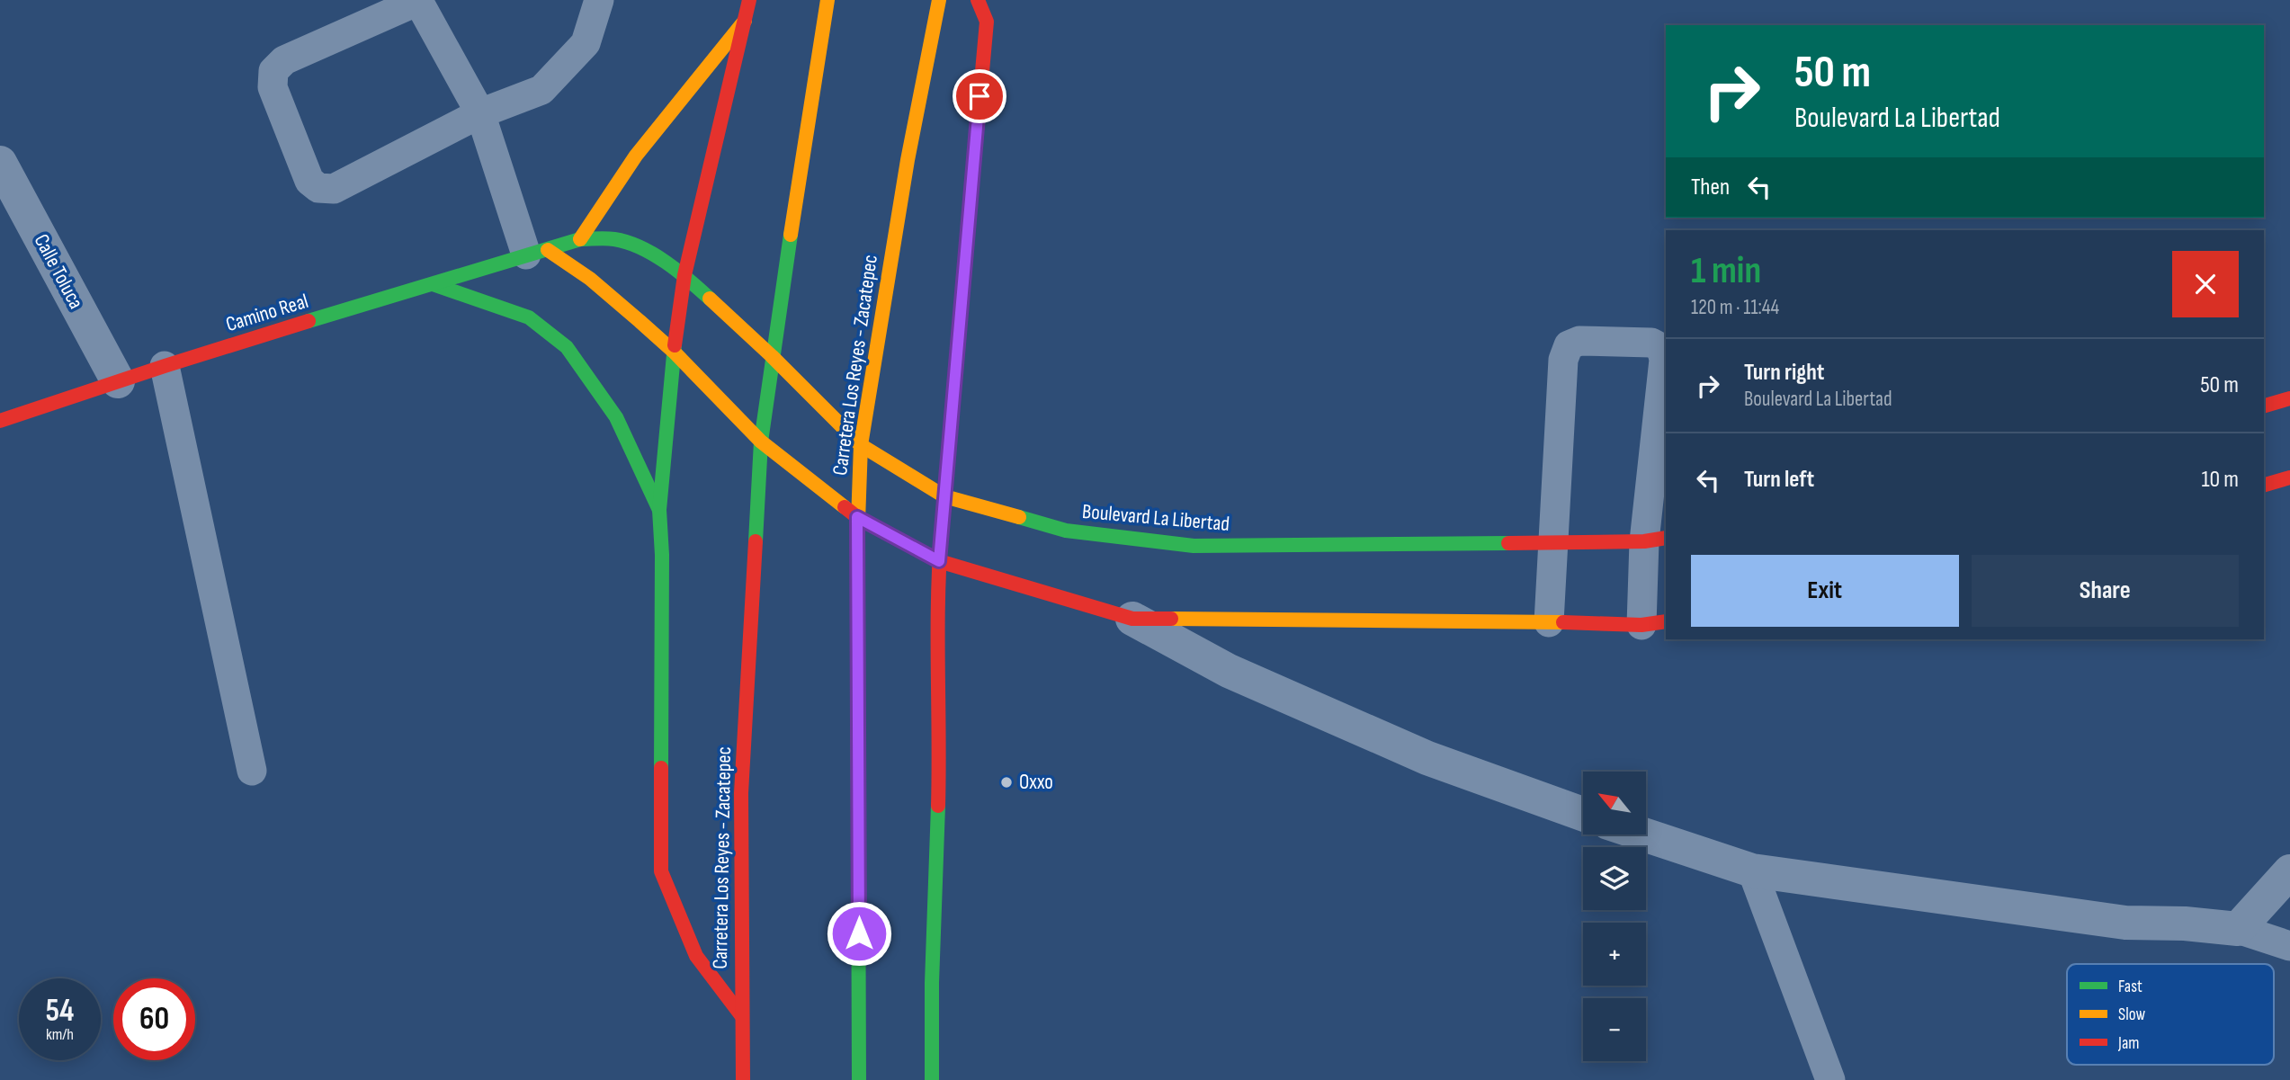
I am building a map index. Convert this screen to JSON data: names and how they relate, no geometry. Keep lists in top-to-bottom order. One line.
{"streets":{"main road":["Camino Real","Carretera Los Reyes - Zacatepec","Boulevard La Libertad"],"street":["Calle Toluca"]},"crossings":[["Calle Toluca","Camino Real"],["Camino Real","Carretera Los Reyes - Zacatepec"],["Camino Real","Boulevard La Libertad"],["Carretera Los Reyes - Zacatepec","Boulevard La Libertad"]],"places":["Oxxo"],"legend":["Fast","Slow","Jam"],"north":"top left","page":{"turn":["50 m","Boulevard La Libertad"],"then":"Then","heading":["1 min","120 m · 11:44"],"list":[{"name":"Turn right","note":"Boulevard La Libertad","value":"50 m"},{"name":"Turn left","value":"10 m"}],"buttons":["Exit","Share"],"map_buttons":["+","−"],"speed":"54 km/h","limit":"60"}}
